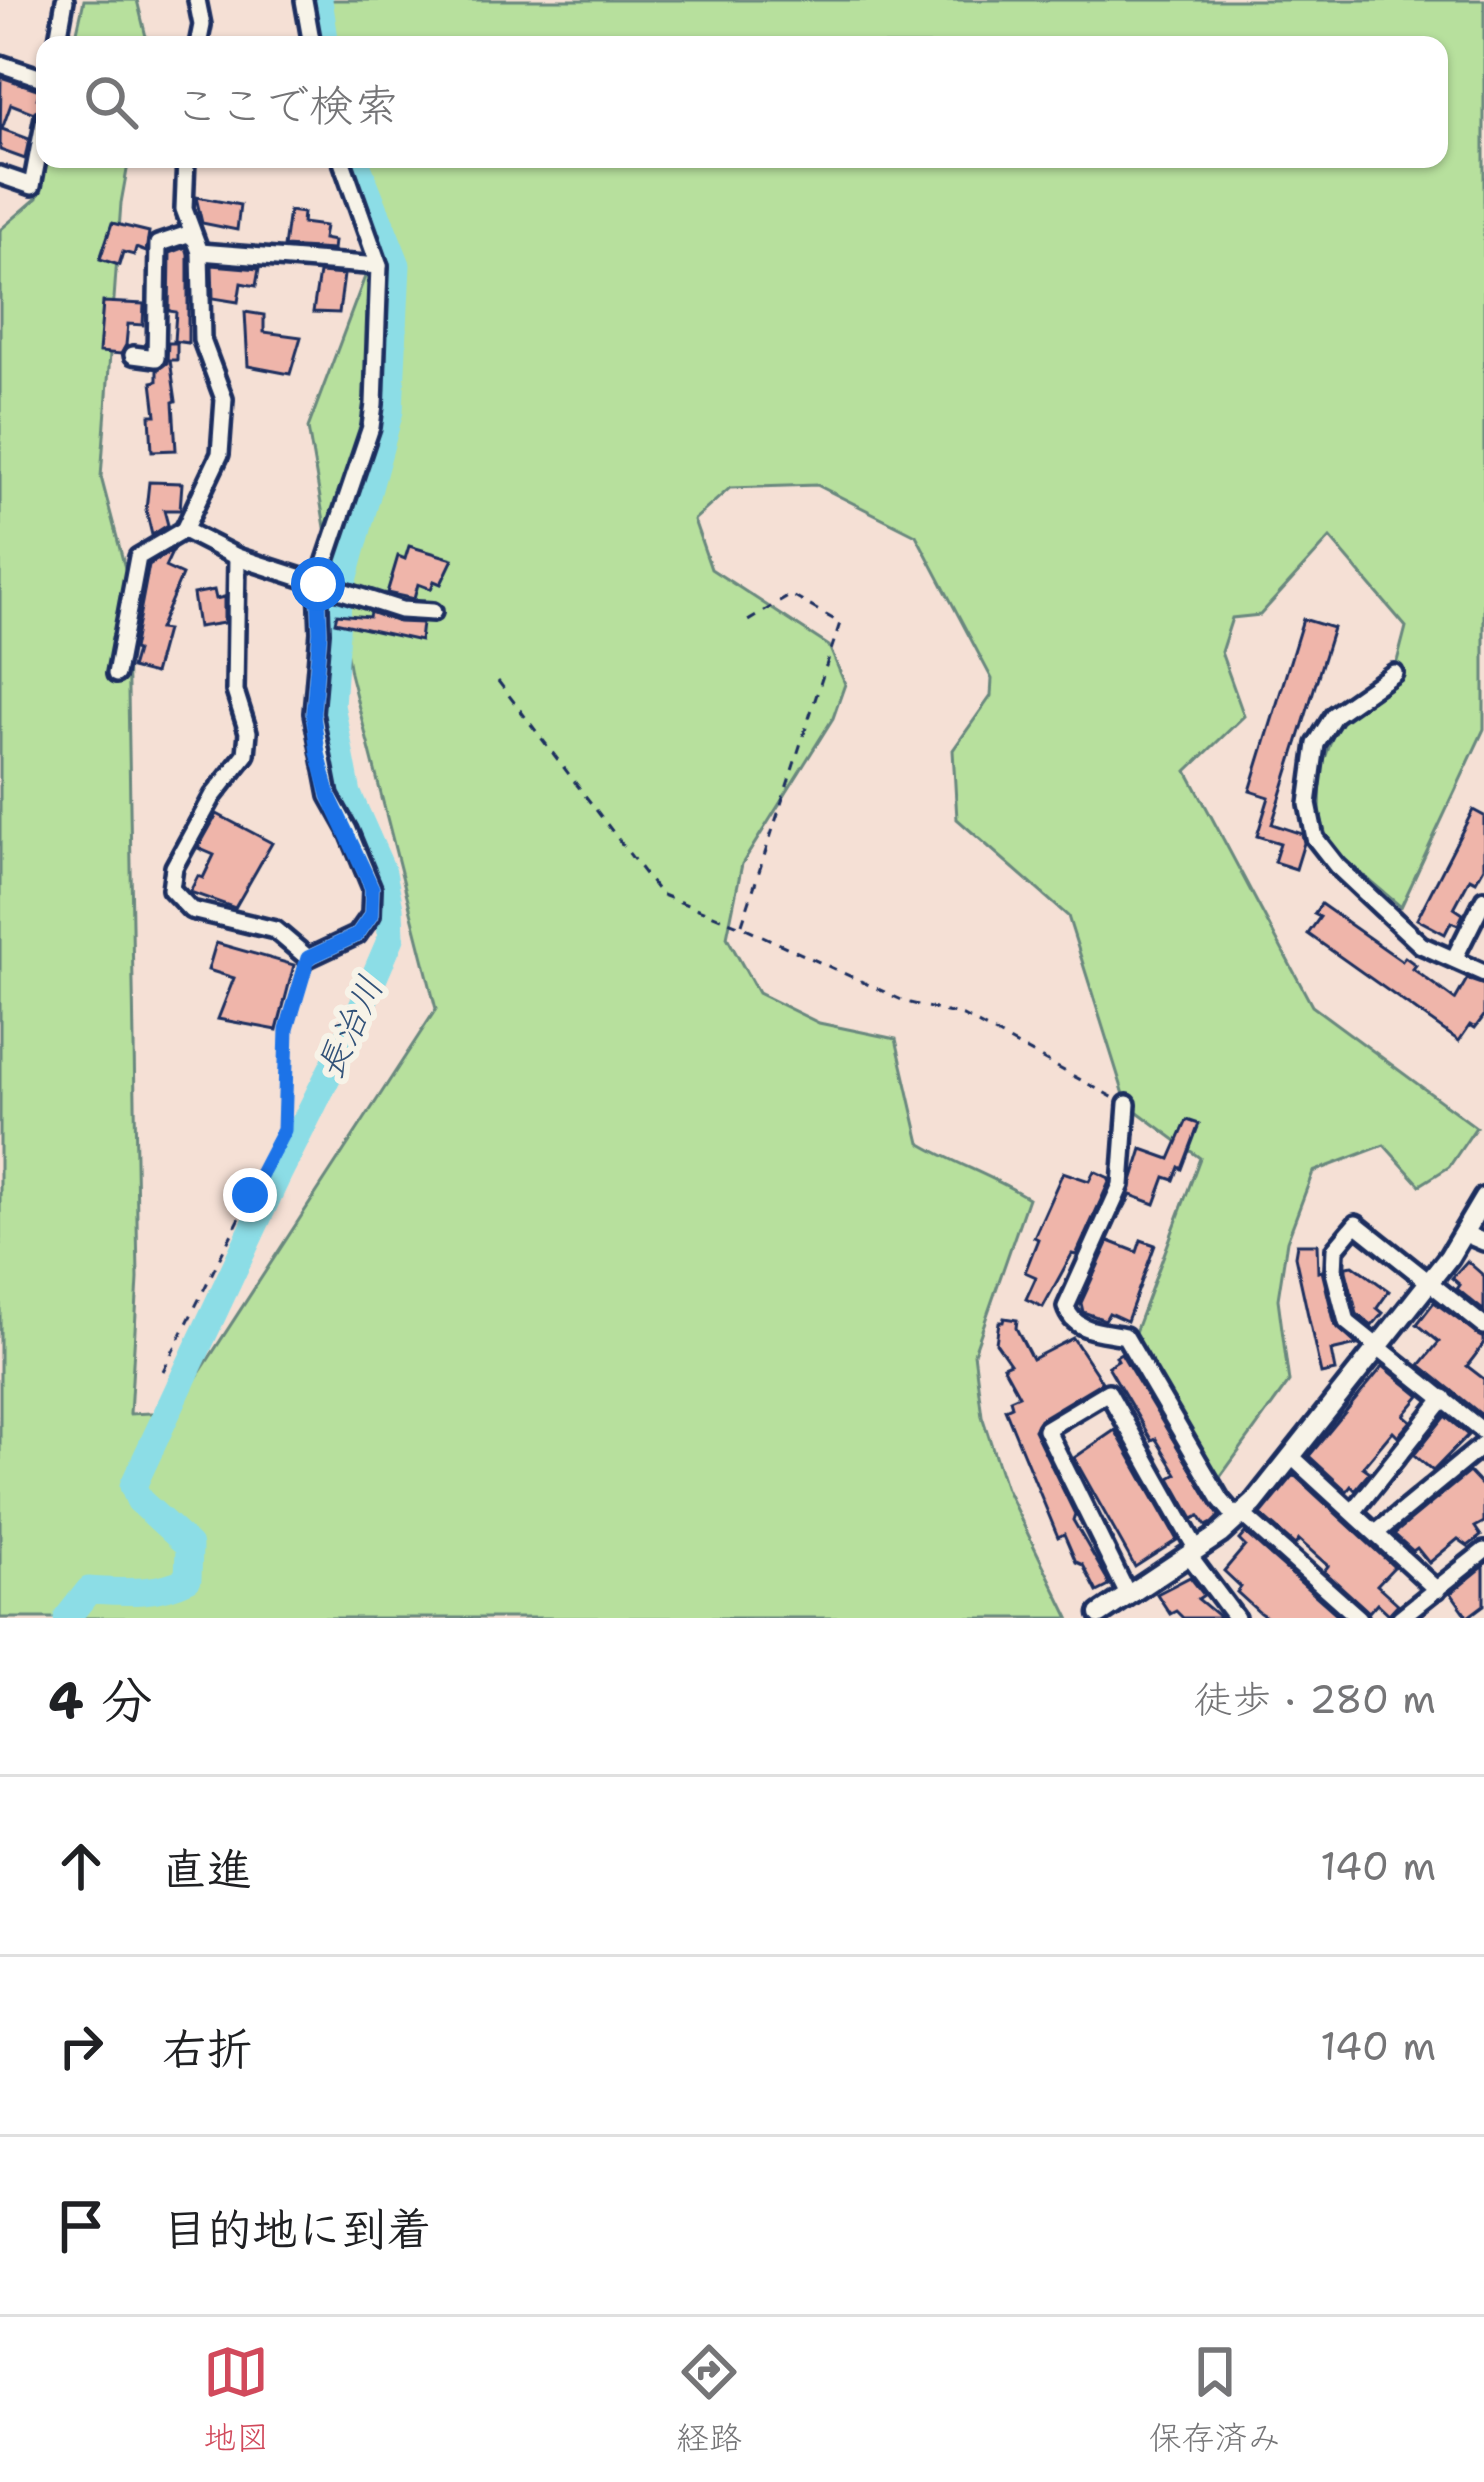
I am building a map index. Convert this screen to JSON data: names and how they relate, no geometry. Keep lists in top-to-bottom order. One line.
{"water":["長治川"],"page":{"search":"ここで検索","heading":["4 分","徒歩 · 280 m"],"list":[["直進","140 m"],["右折","140 m"],"目的地に到着"],"nav":["地図","経路","保存済み"]}}
